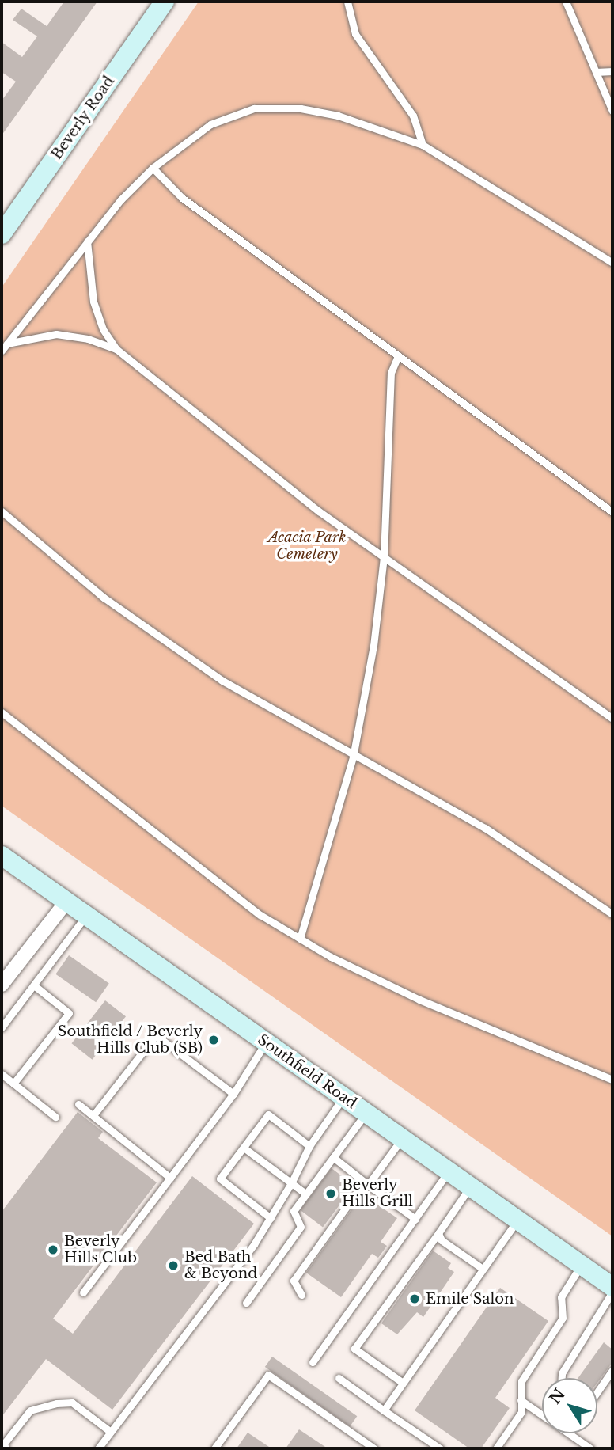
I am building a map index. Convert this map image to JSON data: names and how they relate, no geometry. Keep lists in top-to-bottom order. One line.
{"streets":{"main road":["Beverly Road","Southfield Road"]},"parks":["Acacia Park Cemetery"],"places":["Southfield / Beverly Hills Club (SB)","Beverly Hills Grill","Beverly Hills Club","Bed Bath & Beyond","Emile Salon"],"north":"top left"}
